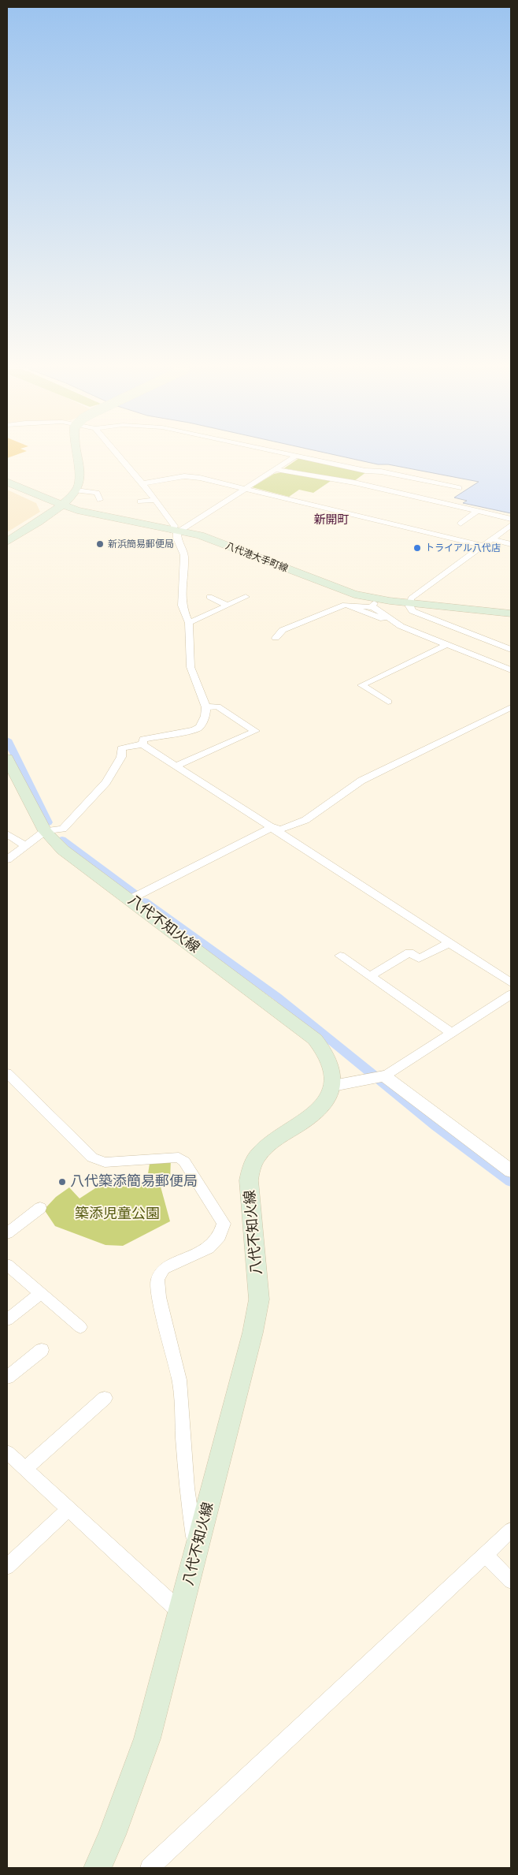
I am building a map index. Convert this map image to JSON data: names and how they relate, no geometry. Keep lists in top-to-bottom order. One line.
{"streets":{"main road":["八代港大手町線","八代不知火線"]},"districts":["新開町"],"parks":["築添児童公園"],"places":["新浜簡易郵便局","トライアル八代店","八代築添簡易郵便局"]}
